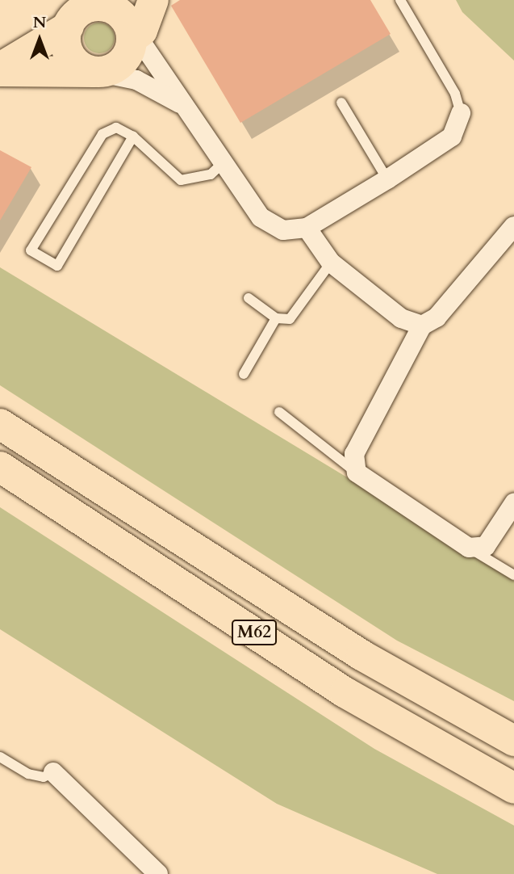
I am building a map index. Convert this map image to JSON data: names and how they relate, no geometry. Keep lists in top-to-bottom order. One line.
{"streets":{"main road":["M62"]},"north":"top"}
